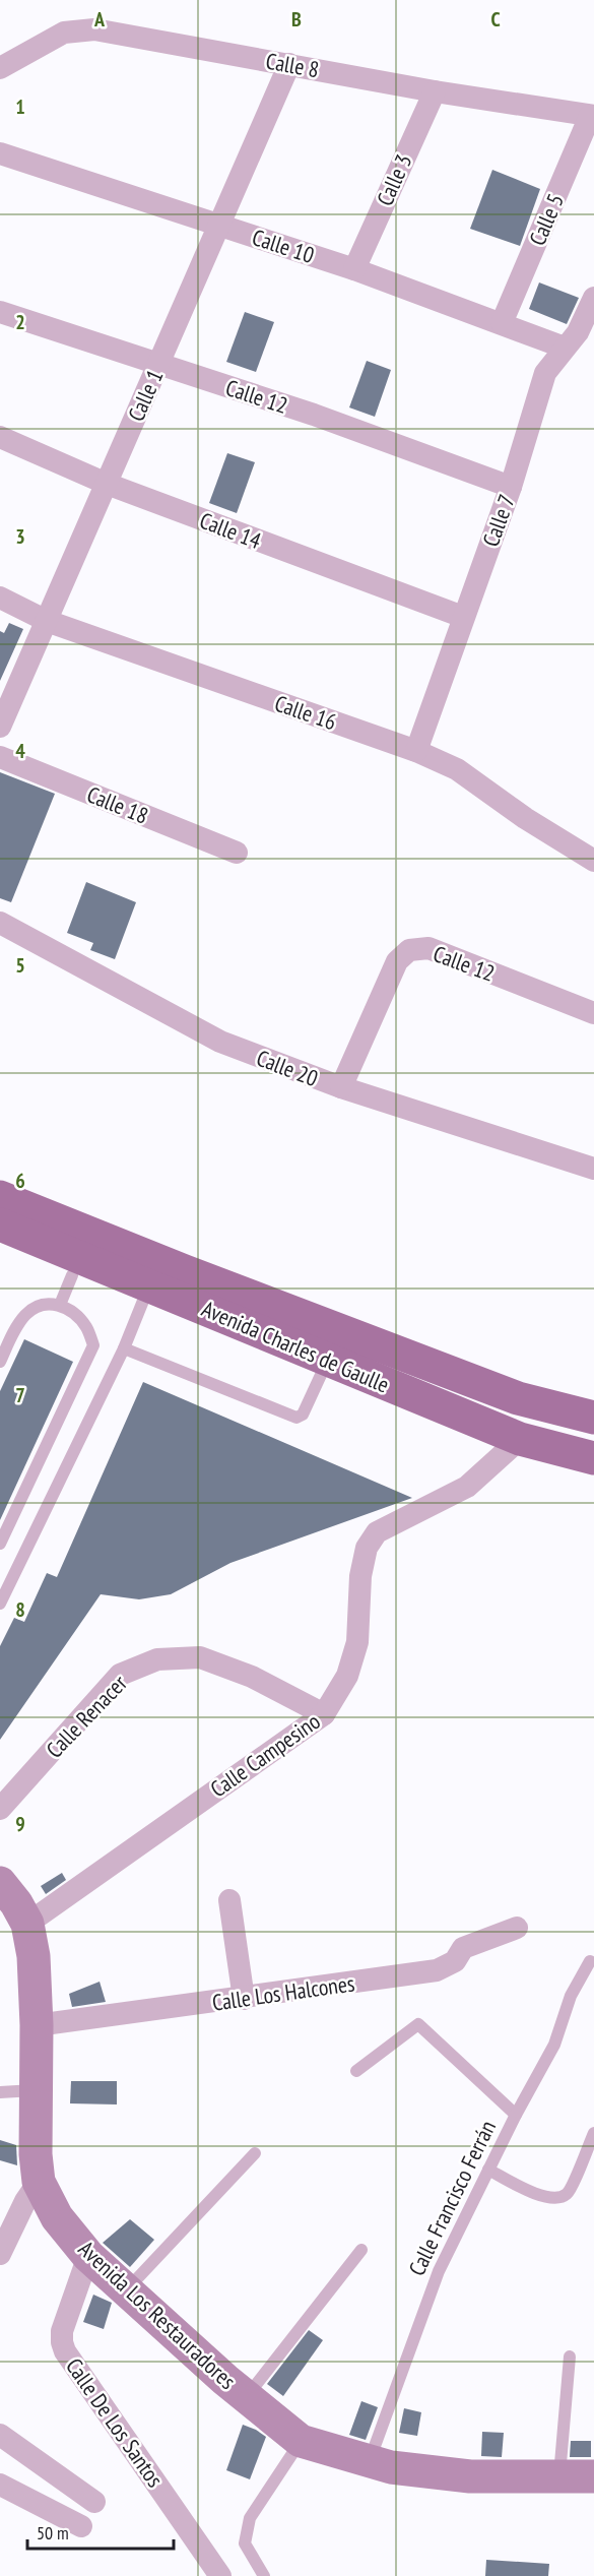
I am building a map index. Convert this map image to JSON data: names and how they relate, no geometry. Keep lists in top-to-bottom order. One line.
{"streets":{"main road":["Avenida Charles de Gaulle"],"street":["Calle 8","Calle 3","Calle 5","Calle 10","Calle 1","Calle 12","Calle 7","Calle 14","Calle 16","Calle 18","Calle 20","Calle Renacer","Calle Campesino","Calle Los Halcones","Avenida Los Restauradores","Calle De Los Santos"],"lane":["Calle Francisco Ferrán"]},"crossings":[["Calle 8","Calle 3"],["Calle 8","Calle 5"],["Calle 8","Calle 1"],["Calle 3","Calle 10"],["Calle 5","Calle 10"],["Calle 10","Calle 1"],["Calle 10","Calle 7"],["Calle 1","Calle 12"],["Calle 1","Calle 14"],["Calle 1","Calle 16"],["Calle 12","Calle 7"],["Calle 12","Calle 20"],["Calle 7","Calle 14"],["Calle 7","Calle 16"],["Avenida Charles de Gaulle","Calle Campesino"],["Calle Renacer","Calle Campesino"],["Calle Campesino","Avenida Los Restauradores"],["Calle Los Halcones","Avenida Los Restauradores"],["Calle Francisco Ferrán","Avenida Los Restauradores"],["Avenida Los Restauradores","Calle De Los Santos"]],"scale_bar":"50 m","grid":{"columns":["A","B","C"],"rows":["1","2","3","4","5","6","7","8","9"]}}
